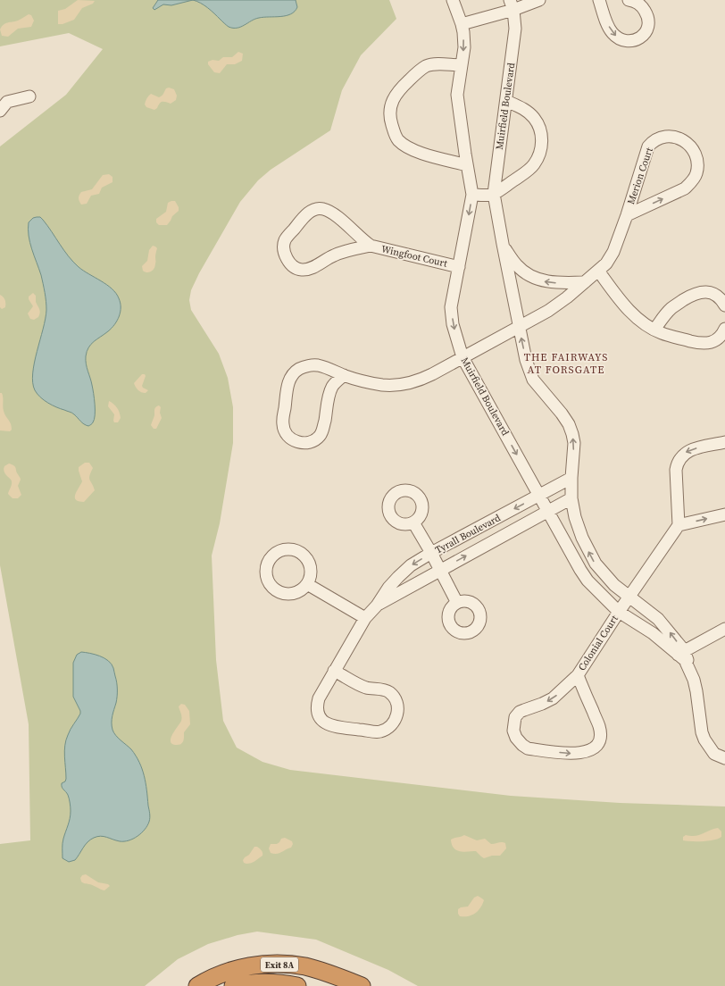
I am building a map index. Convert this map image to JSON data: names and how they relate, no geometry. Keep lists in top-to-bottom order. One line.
{"streets":{"highway":["Exit 8A"],"street":["Muirfield Boulevard","Merion Court","Wingfoot Court","Tyrall Boulevard","Colonial Court"]},"crossings":[["Muirfield Boulevard","Merion Court"],["Muirfield Boulevard","Wingfoot Court"],["Muirfield Boulevard","Tyrall Boulevard"],["Muirfield Boulevard","Colonial Court"]],"districts":["THE FAIRWAYS AT FORSGATE"]}
